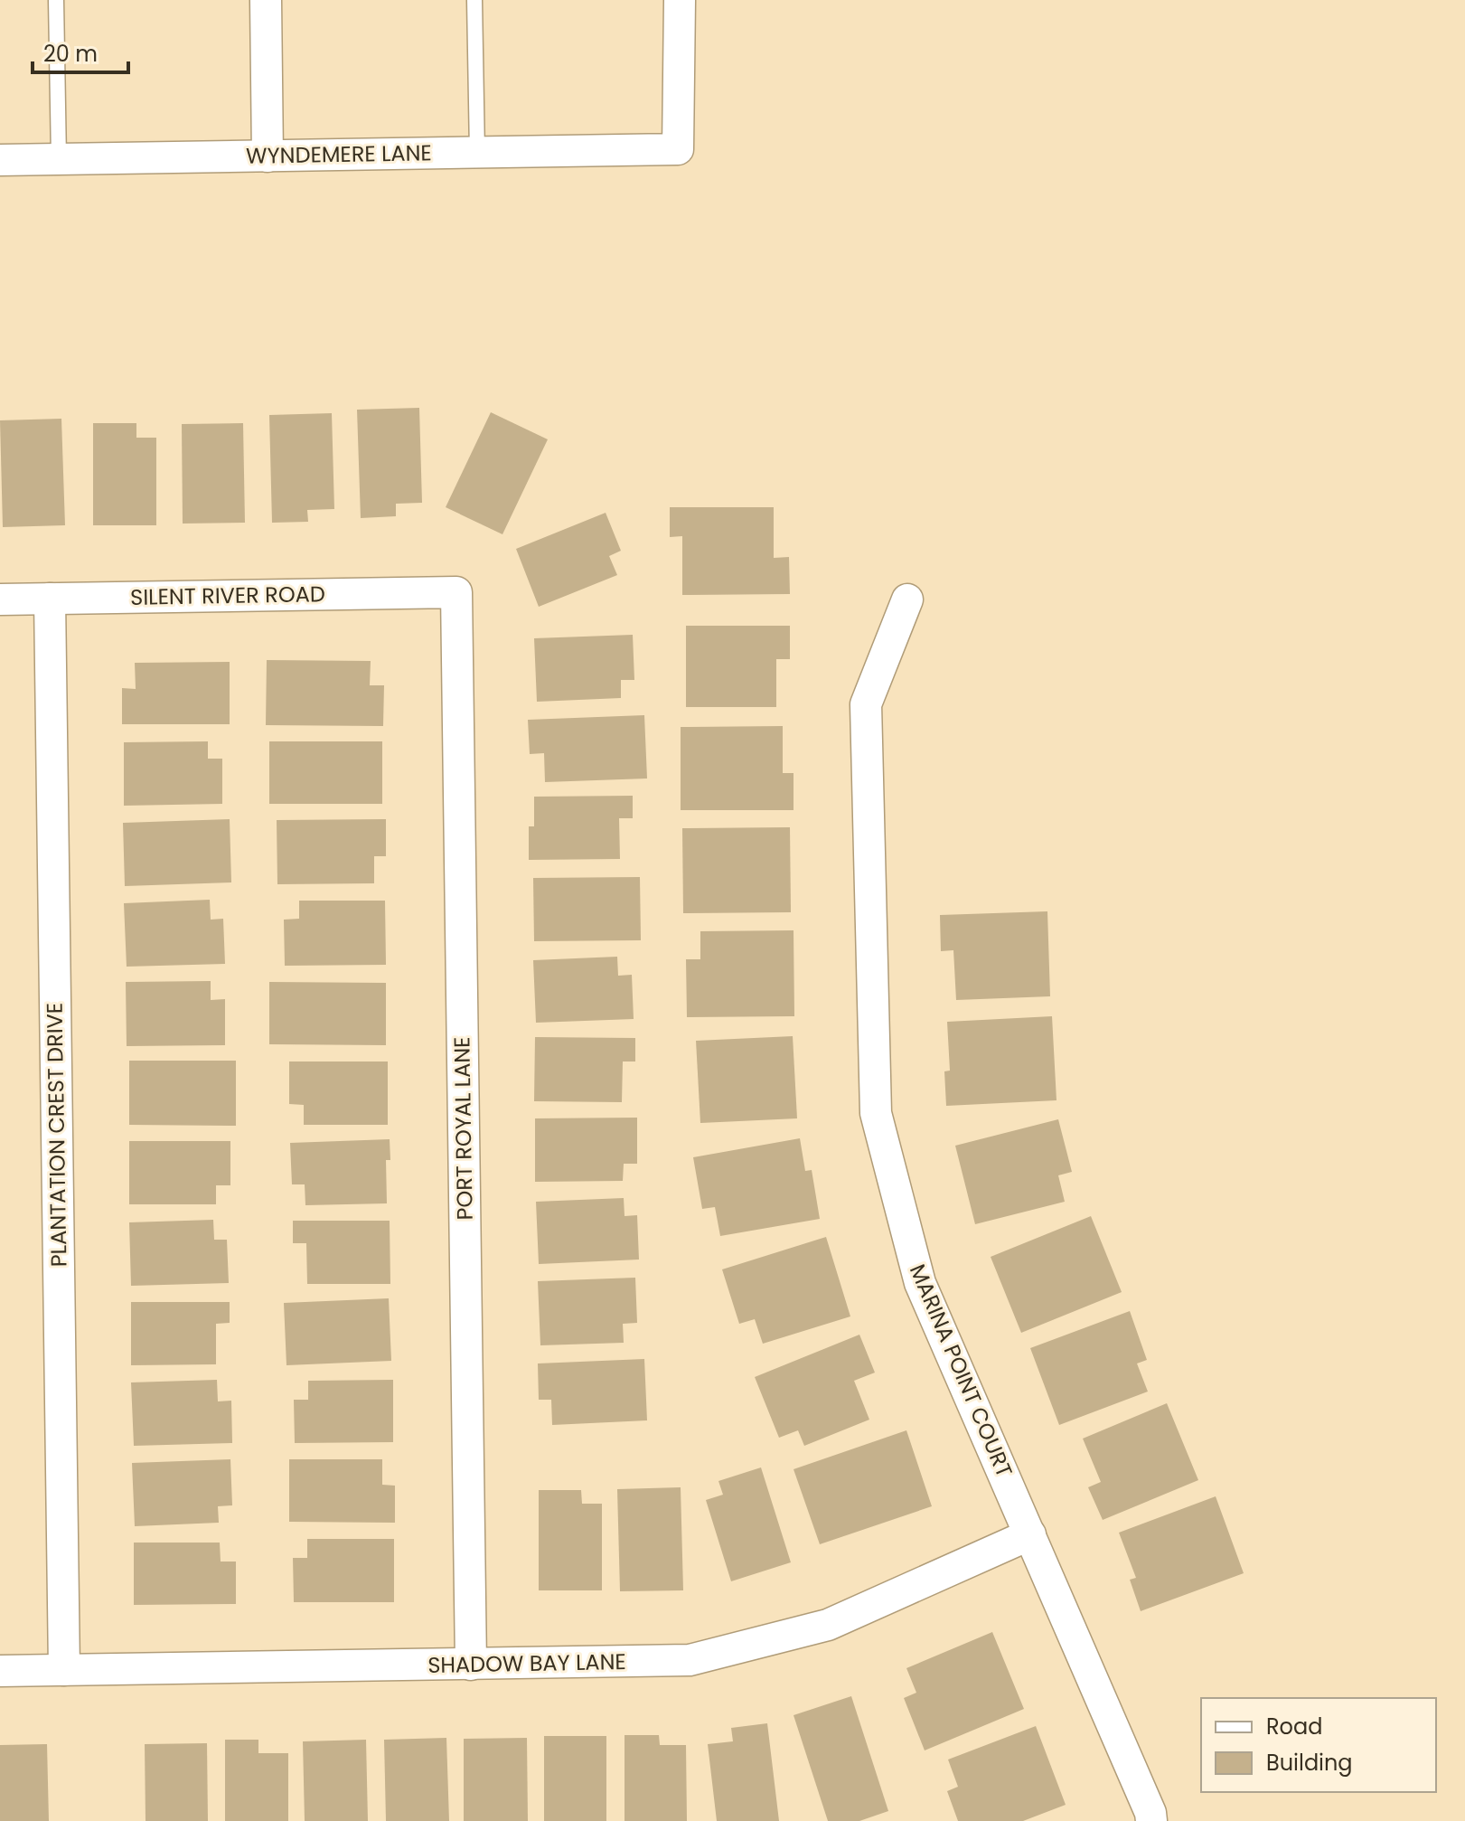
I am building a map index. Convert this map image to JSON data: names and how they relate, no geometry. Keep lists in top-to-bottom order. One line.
{"streets":{"street":["WYNDEMERE LANE","SILENT RIVER ROAD","PORT ROYAL LANE","PLANTATION CREST DRIVE","MARINA POINT COURT","SHADOW BAY LANE"]},"crossings":[["SILENT RIVER ROAD","PORT ROYAL LANE"],["SILENT RIVER ROAD","PLANTATION CREST DRIVE"],["PORT ROYAL LANE","SHADOW BAY LANE"],["PLANTATION CREST DRIVE","SHADOW BAY LANE"],["MARINA POINT COURT","SHADOW BAY LANE"]],"legend":["Road","Building"],"scale_bar":"20 m"}
